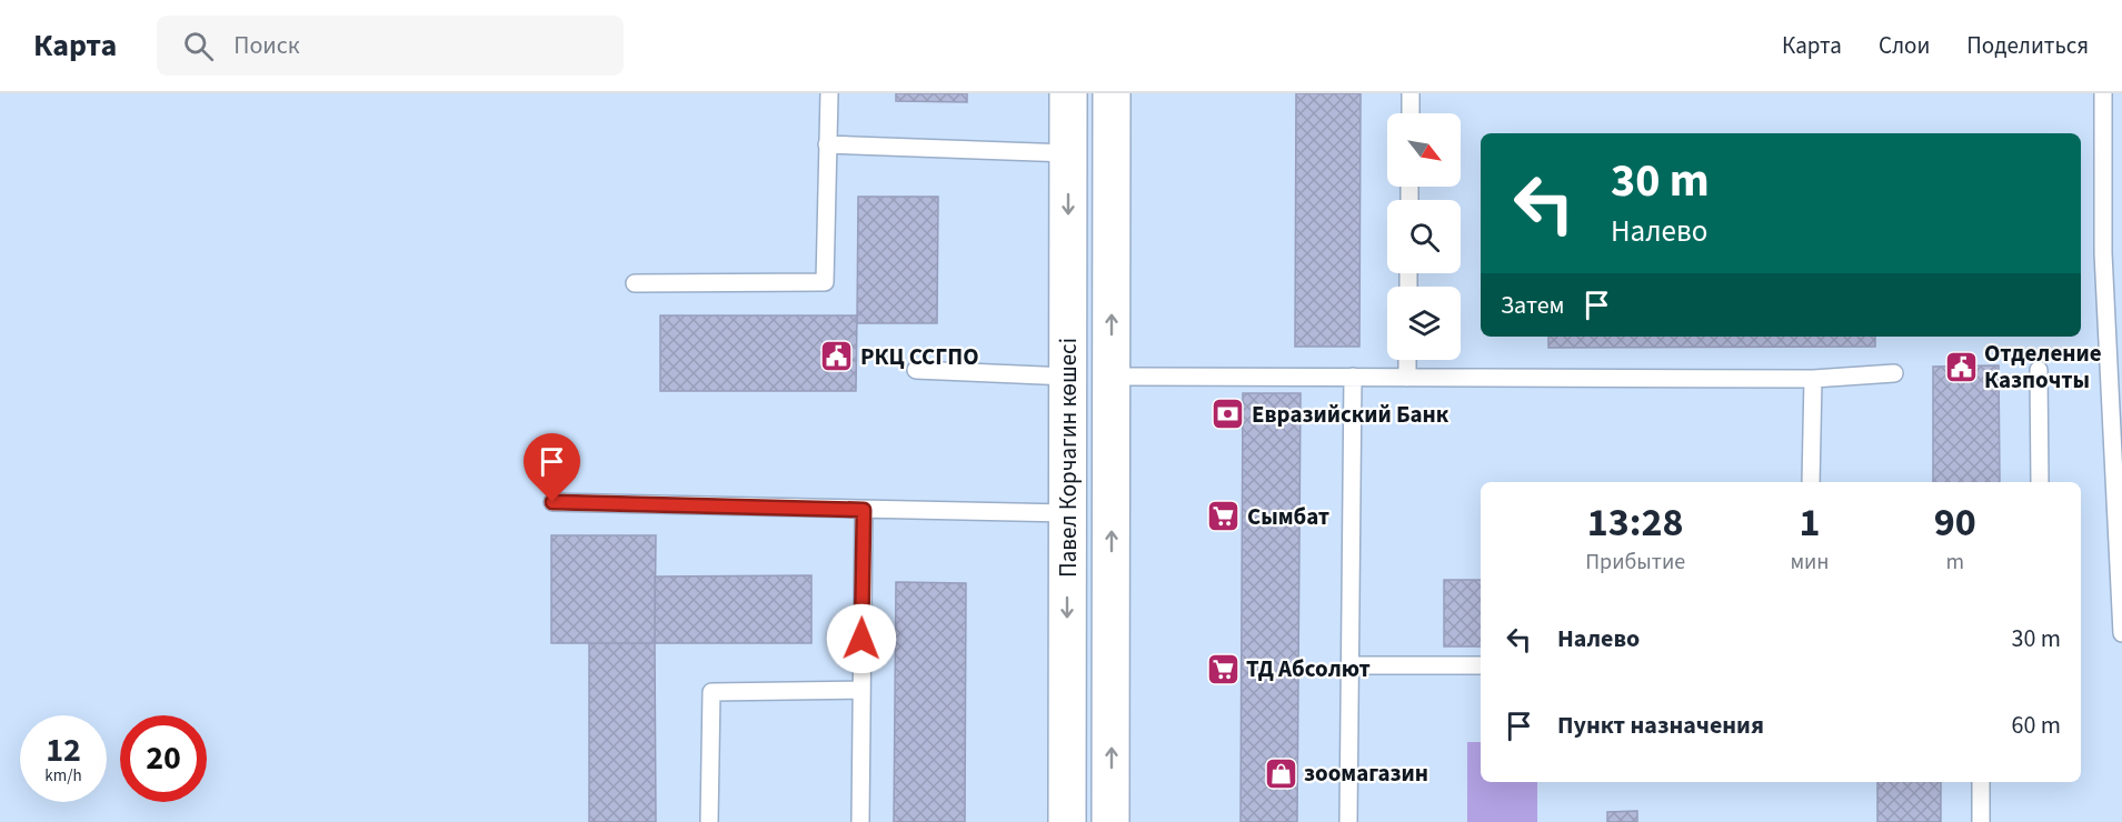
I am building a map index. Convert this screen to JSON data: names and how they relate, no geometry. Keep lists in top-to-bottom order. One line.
{"streets":{"street":["Павел Корчагин көшесі"]},"places":{"public building":["РКЦ ССГПО","Отделение Казпочты"],"bank":["Евразийский Банк"],"supermarket":["Сымбат","ТД Абсолют"],"shop":["зоомагазин"]},"north":"bottom right","page":{"header":"Карта","search":"Поиск","nav":["Карта","Слои","Поделиться"],"turn":["30 m","Налево"],"then":"Затем","eta":["13:28","Прибытие","1","мин","90","m"],"list":[{"name":"Налево","value":"30 m"},{"name":"Пункт назначения","value":"60 m"}],"speed":"12 km/h","limit":"20"}}
